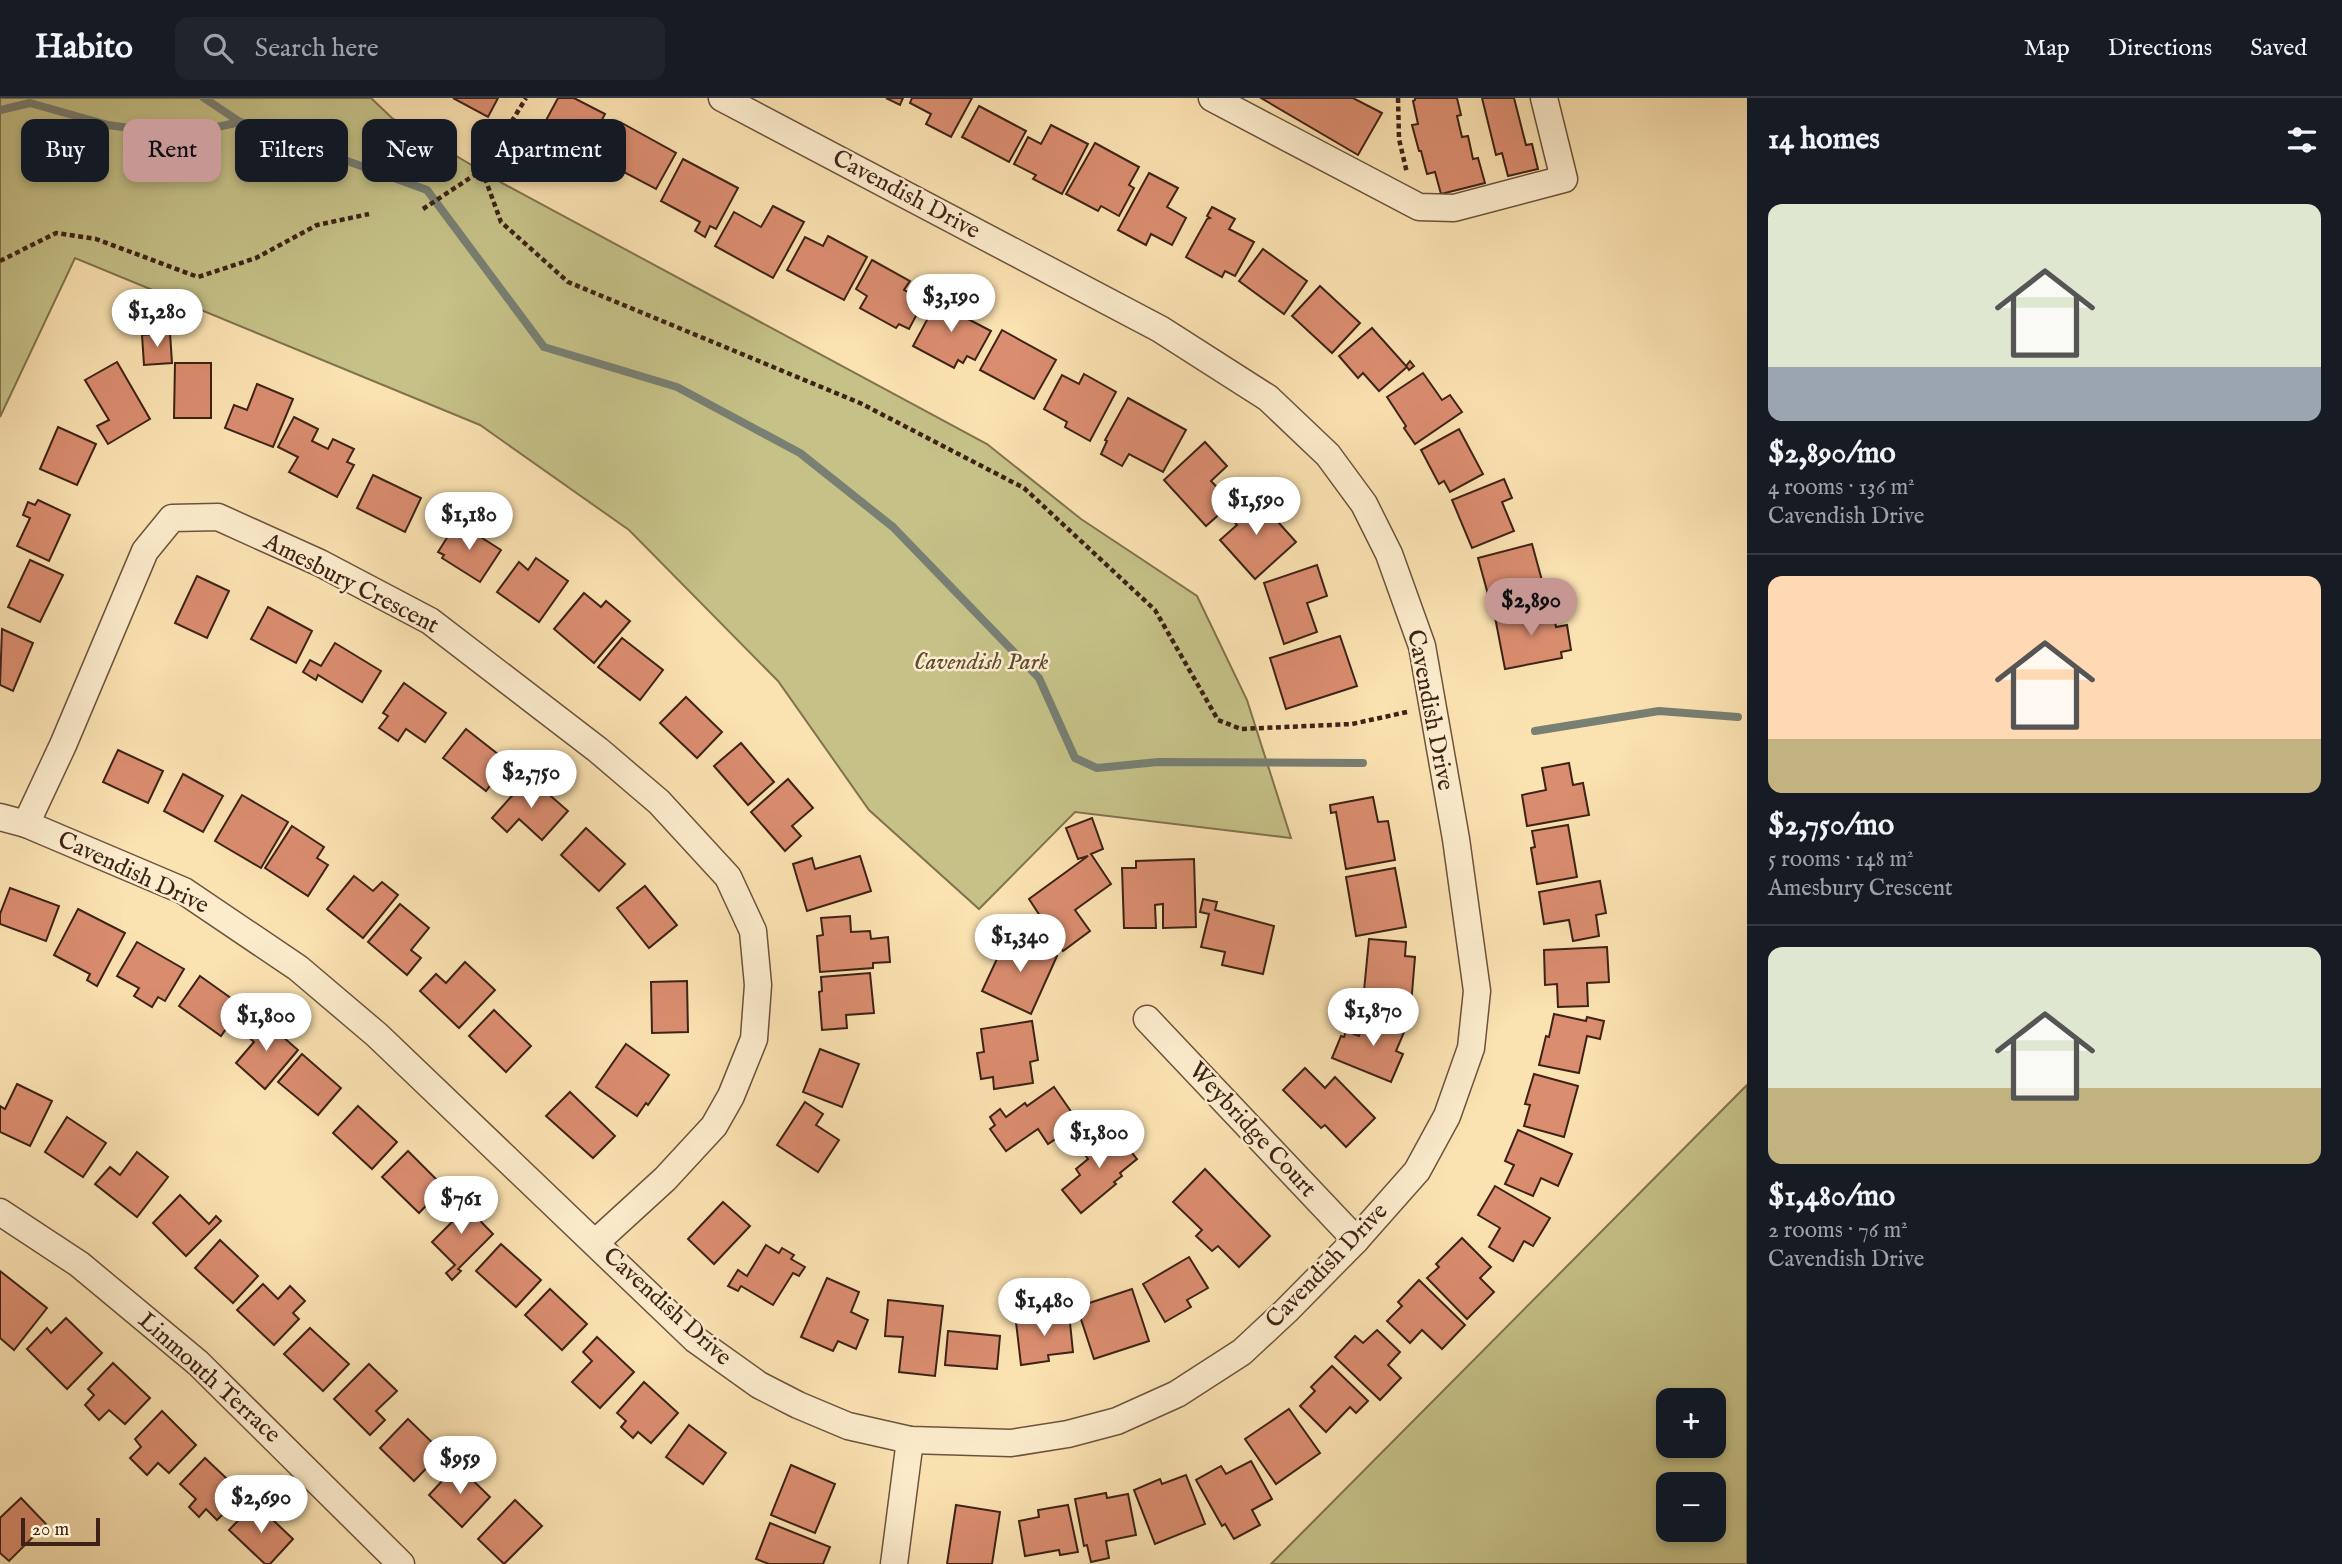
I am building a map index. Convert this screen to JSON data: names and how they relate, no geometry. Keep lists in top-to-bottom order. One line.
{"streets":{"street":["Cavendish Drive","Amesbury Crescent","Weybridge Court","Linmouth Terrace"]},"crossings":[["Cavendish Drive","Amesbury Crescent"],["Cavendish Drive","Weybridge Court"]],"parks":["Cavendish Park"],"scale_bar":"20 m","page":{"header":"Habito","search":"Search here","nav":["Map","Directions","Saved"],"heading":"14 homes","chip":["Buy","Rent","Filters","New","Apartment"],"list":[{"name":"$2,890/mo","note":"4 rooms · 136 m² · Cavendish Drive"},{"name":"$2,750/mo","note":"5 rooms · 148 m² · Amesbury Crescent"},{"name":"$1,480/mo","note":"2 rooms · 76 m² · Cavendish Drive"}],"price":["$3,190","$1,280","$1,590","$1,180","$2,890","$2,750","$1,340","$1,870","$1,800","$1,800","$761","$1,480","$959","$2,690"],"map_buttons":["+","−"],"scale":"20 m"}}
